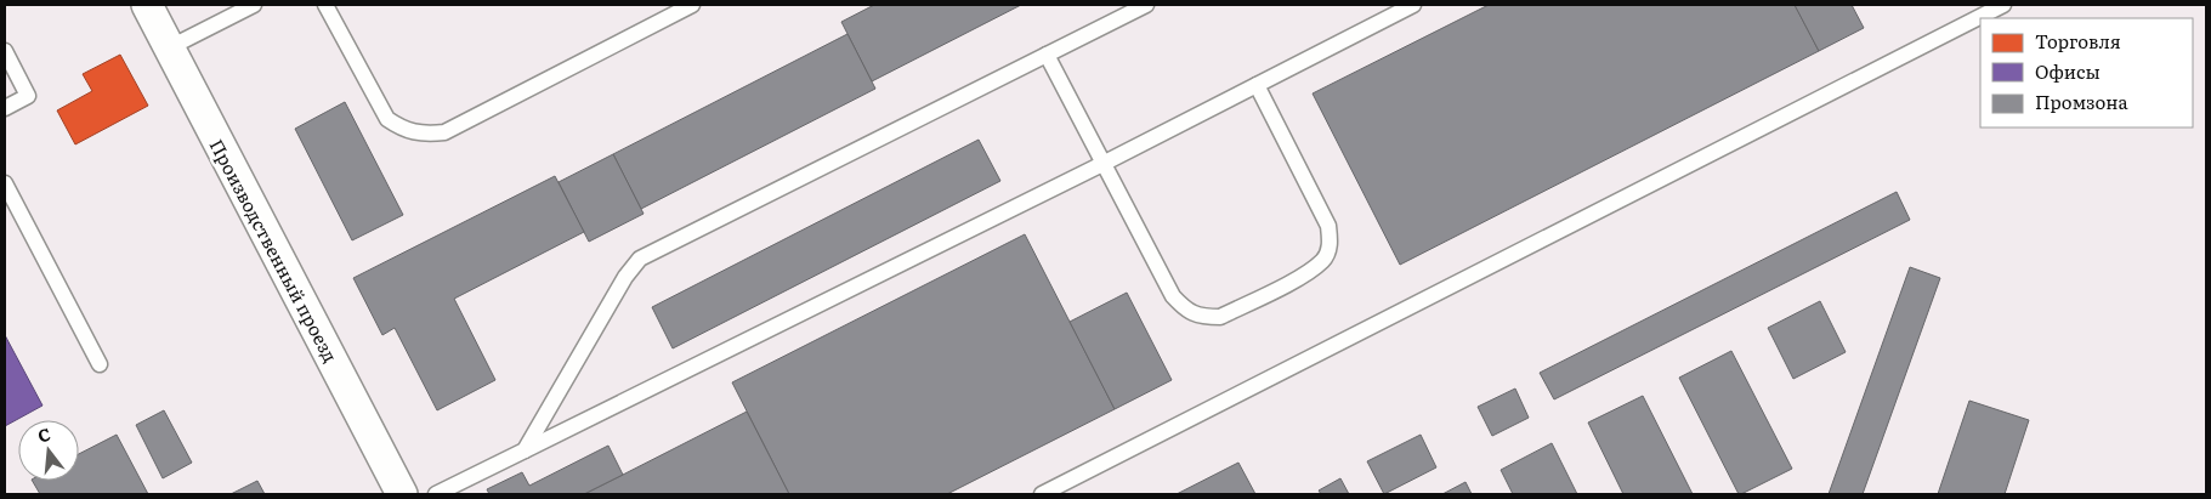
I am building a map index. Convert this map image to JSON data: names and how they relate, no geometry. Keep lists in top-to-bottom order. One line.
{"streets":{"street":["Производственный проезд"]},"legend":["Торговля","Офисы","Промзона"],"north":"top"}
